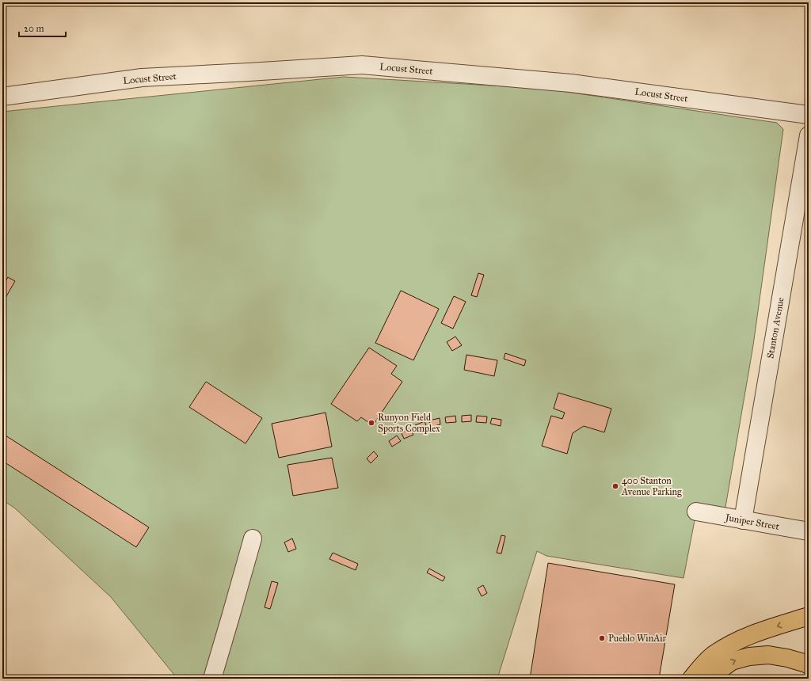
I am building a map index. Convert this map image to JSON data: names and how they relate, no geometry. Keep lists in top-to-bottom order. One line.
{"streets":{"street":["Locust Street","Stanton Avenue","Juniper Street"]},"crossings":[["Stanton Avenue","Juniper Street"]],"places":["Runyon Field Sports Complex","400 Stanton Avenue Parking","Pueblo WinAir"],"scale_bar":"20 m"}
